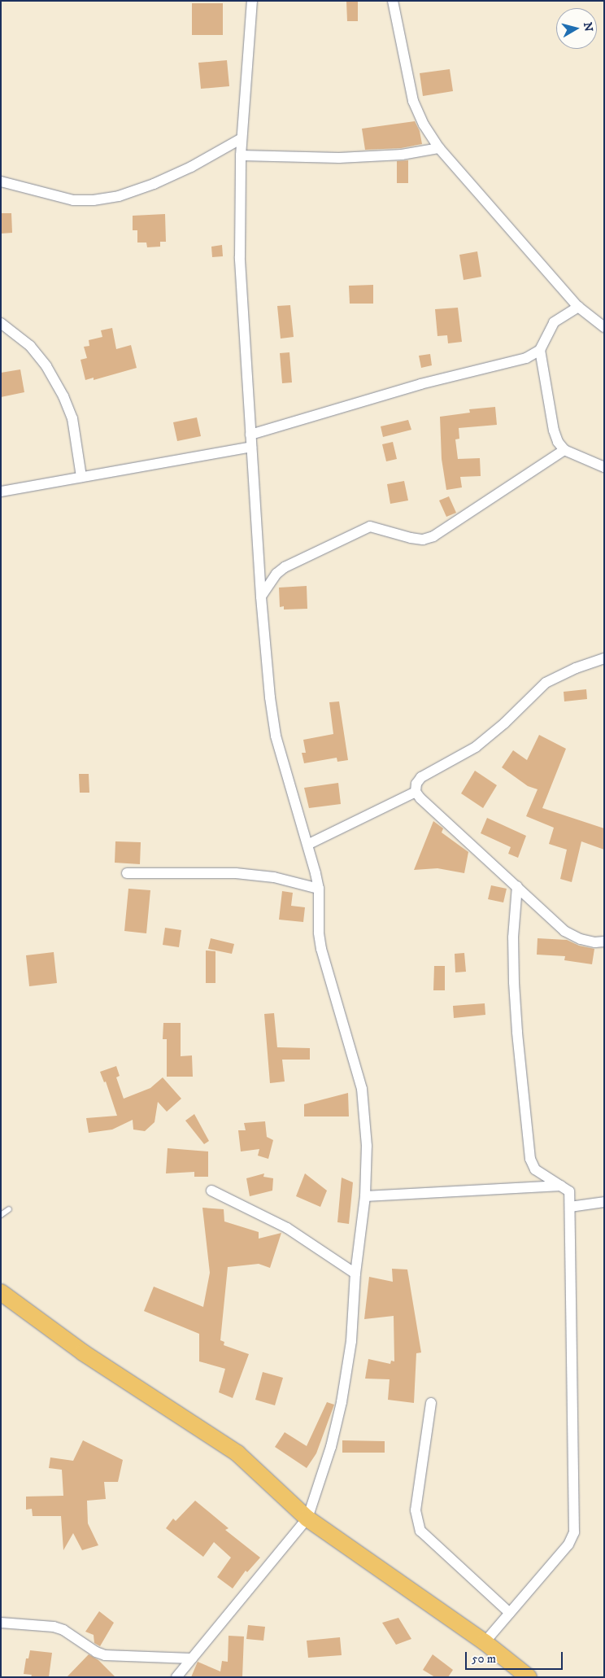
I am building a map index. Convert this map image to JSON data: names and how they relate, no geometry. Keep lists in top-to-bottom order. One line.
{"scale_bar":"50 m","north":"right"}
